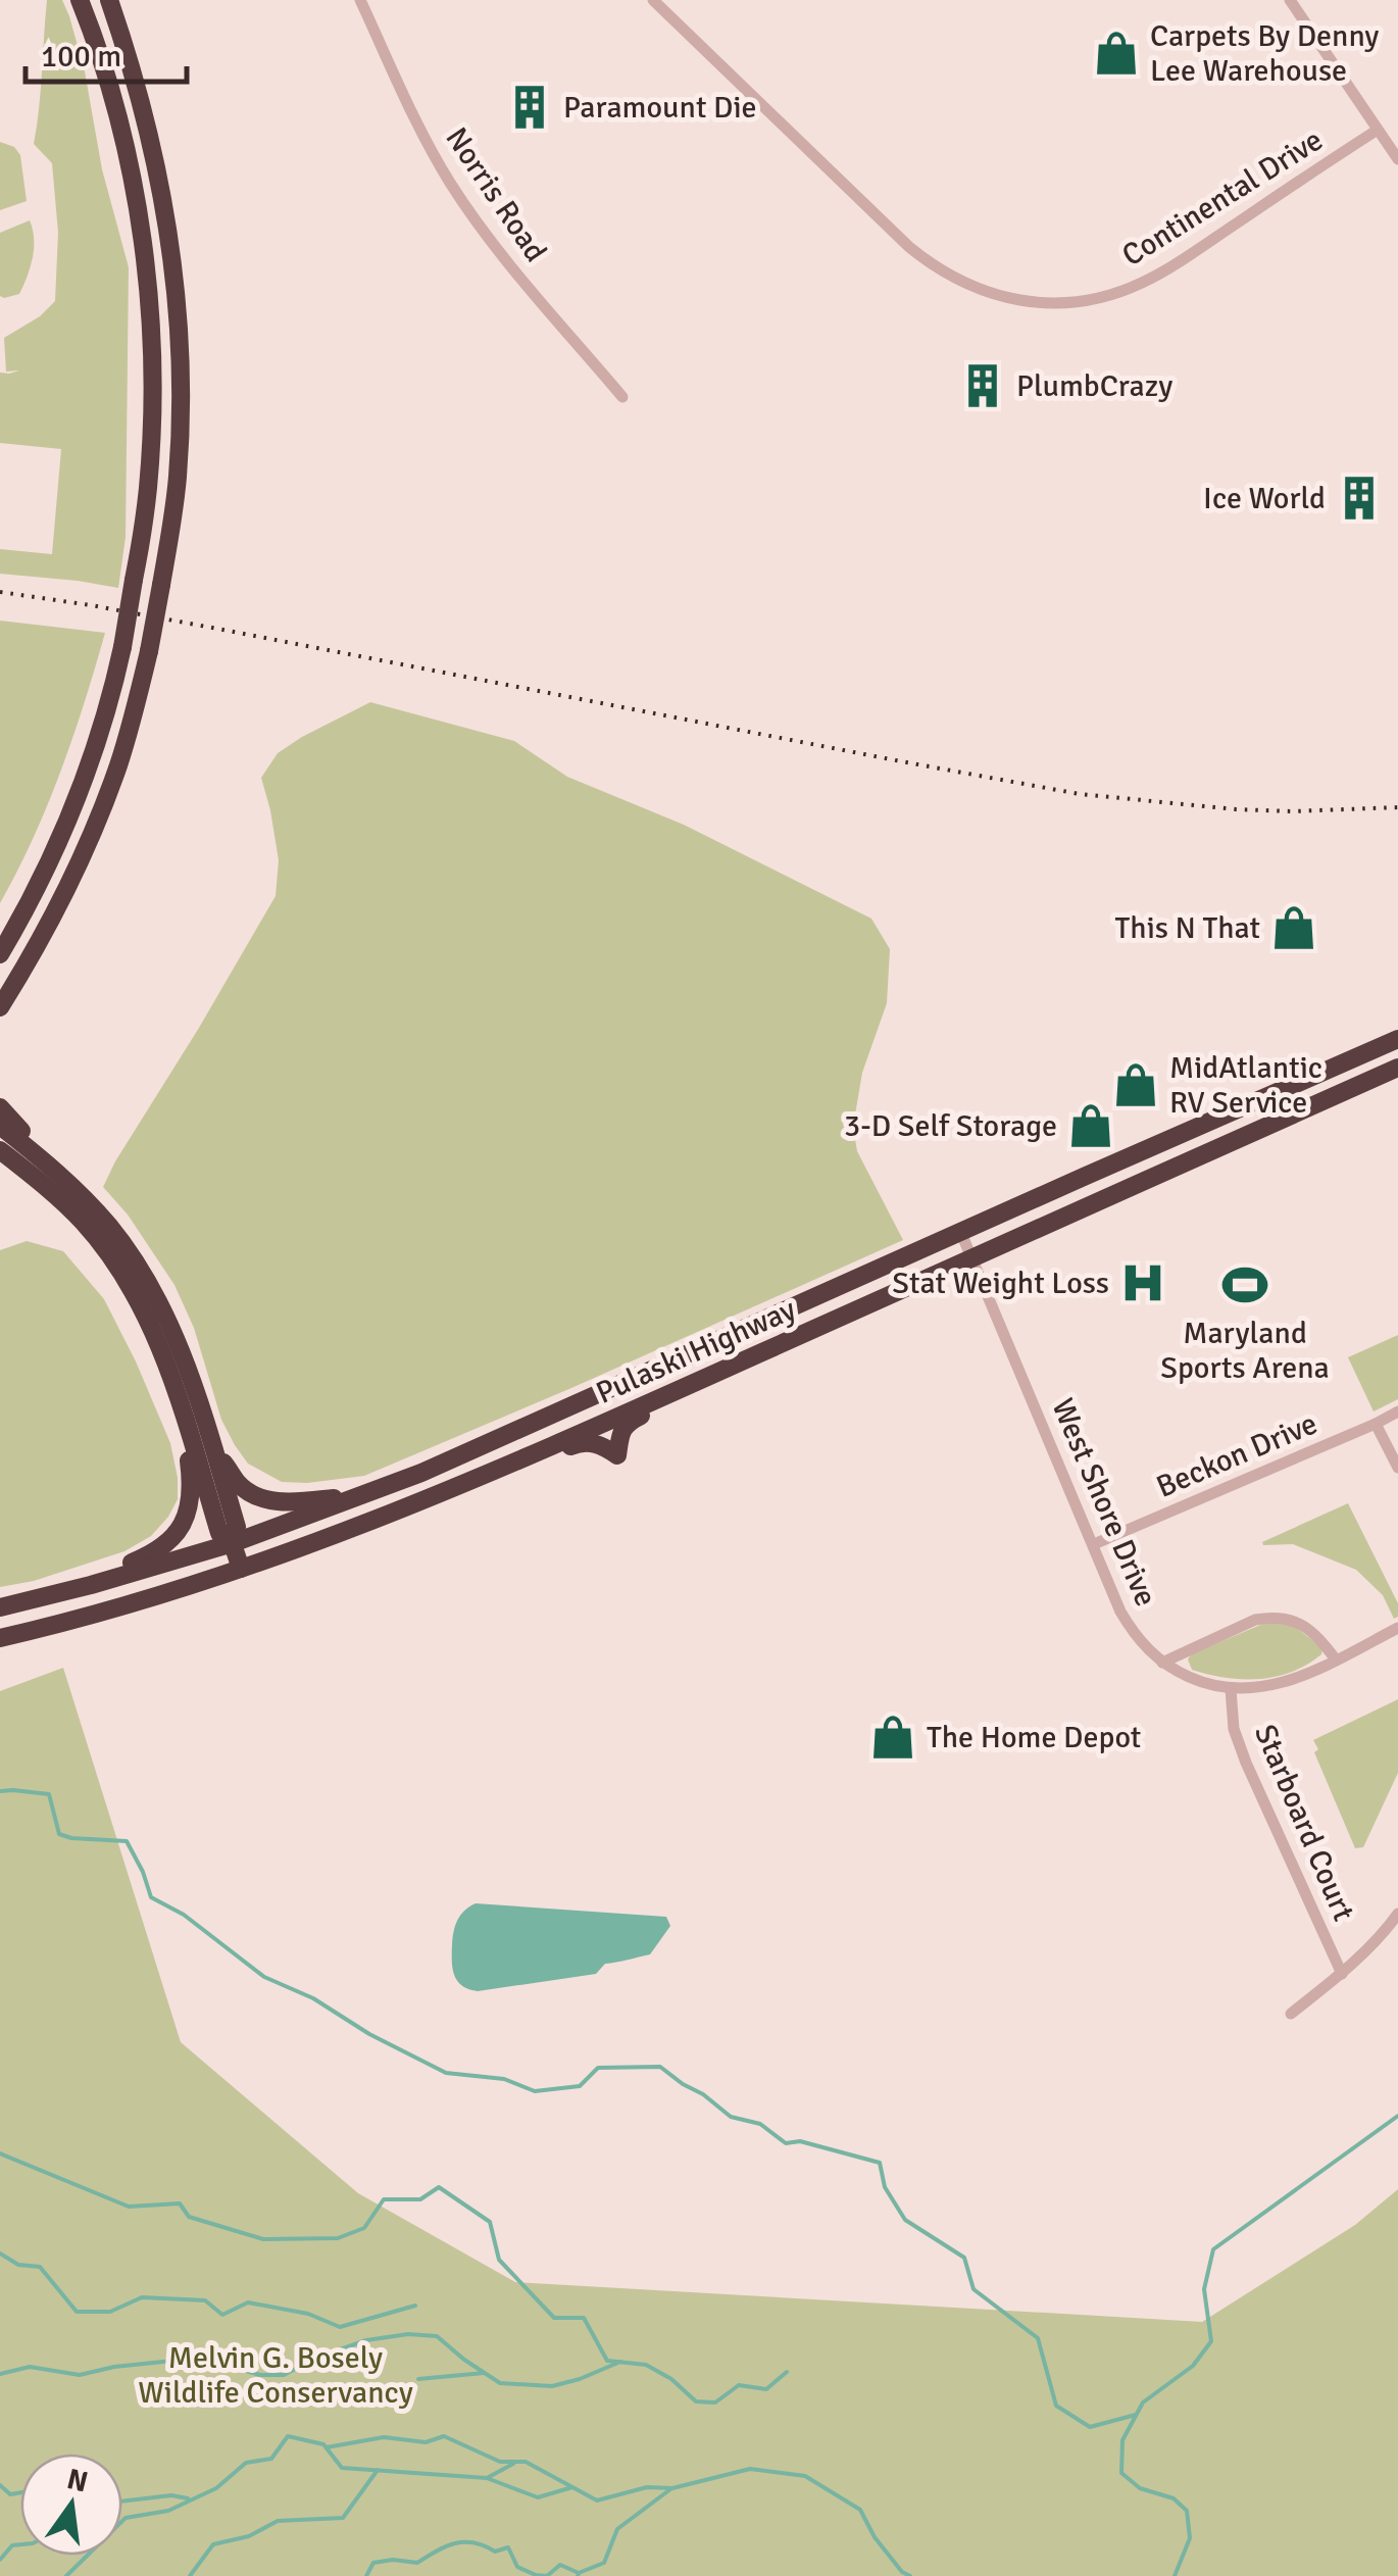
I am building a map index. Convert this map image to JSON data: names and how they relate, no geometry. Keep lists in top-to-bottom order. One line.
{"streets":{"highway":["Pulaski Highway"],"street":["Norris Road","Continental Drive","Beckon Drive","West Shore Drive","Starboard Court"]},"crossings":[["Pulaski Highway","West Shore Drive"],["Beckon Drive","West Shore Drive"],["West Shore Drive","Starboard Court"]],"parks":["Melvin G. Bosely Wildlife Conservancy"],"places":{"shop":["Carpets By Denny Lee Warehouse","This N That","MidAtlantic RV Service","3-D Self Storage","The Home Depot"],"building":["Paramount Die","PlumbCrazy","Ice World"],"hospital":["Stat Weight Loss"],"sports":["Maryland Sports Arena"]},"scale_bar":"100 m","north":"top"}
